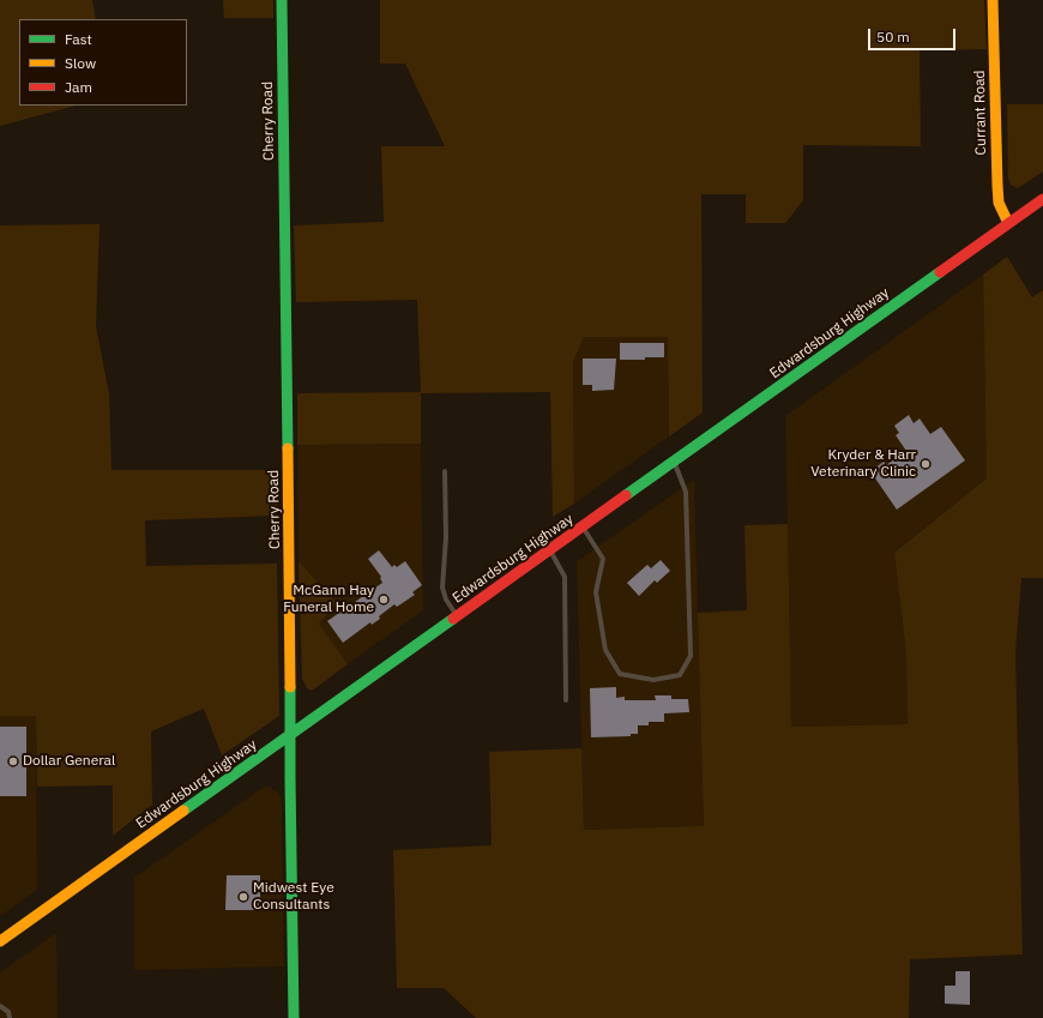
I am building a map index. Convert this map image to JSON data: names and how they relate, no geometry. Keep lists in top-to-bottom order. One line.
{"streets":{"main road":["Currant Road","Cherry Road","Edwardsburg Highway"]},"crossings":[["Currant Road","Edwardsburg Highway"],["Cherry Road","Edwardsburg Highway"]],"places":["Kryder & Harr Veterinary Clinic","McGann Hay Funeral Home","Dollar General","Midwest Eye Consultants"],"legend":["Fast","Slow","Jam"],"scale_bar":"50 m"}
